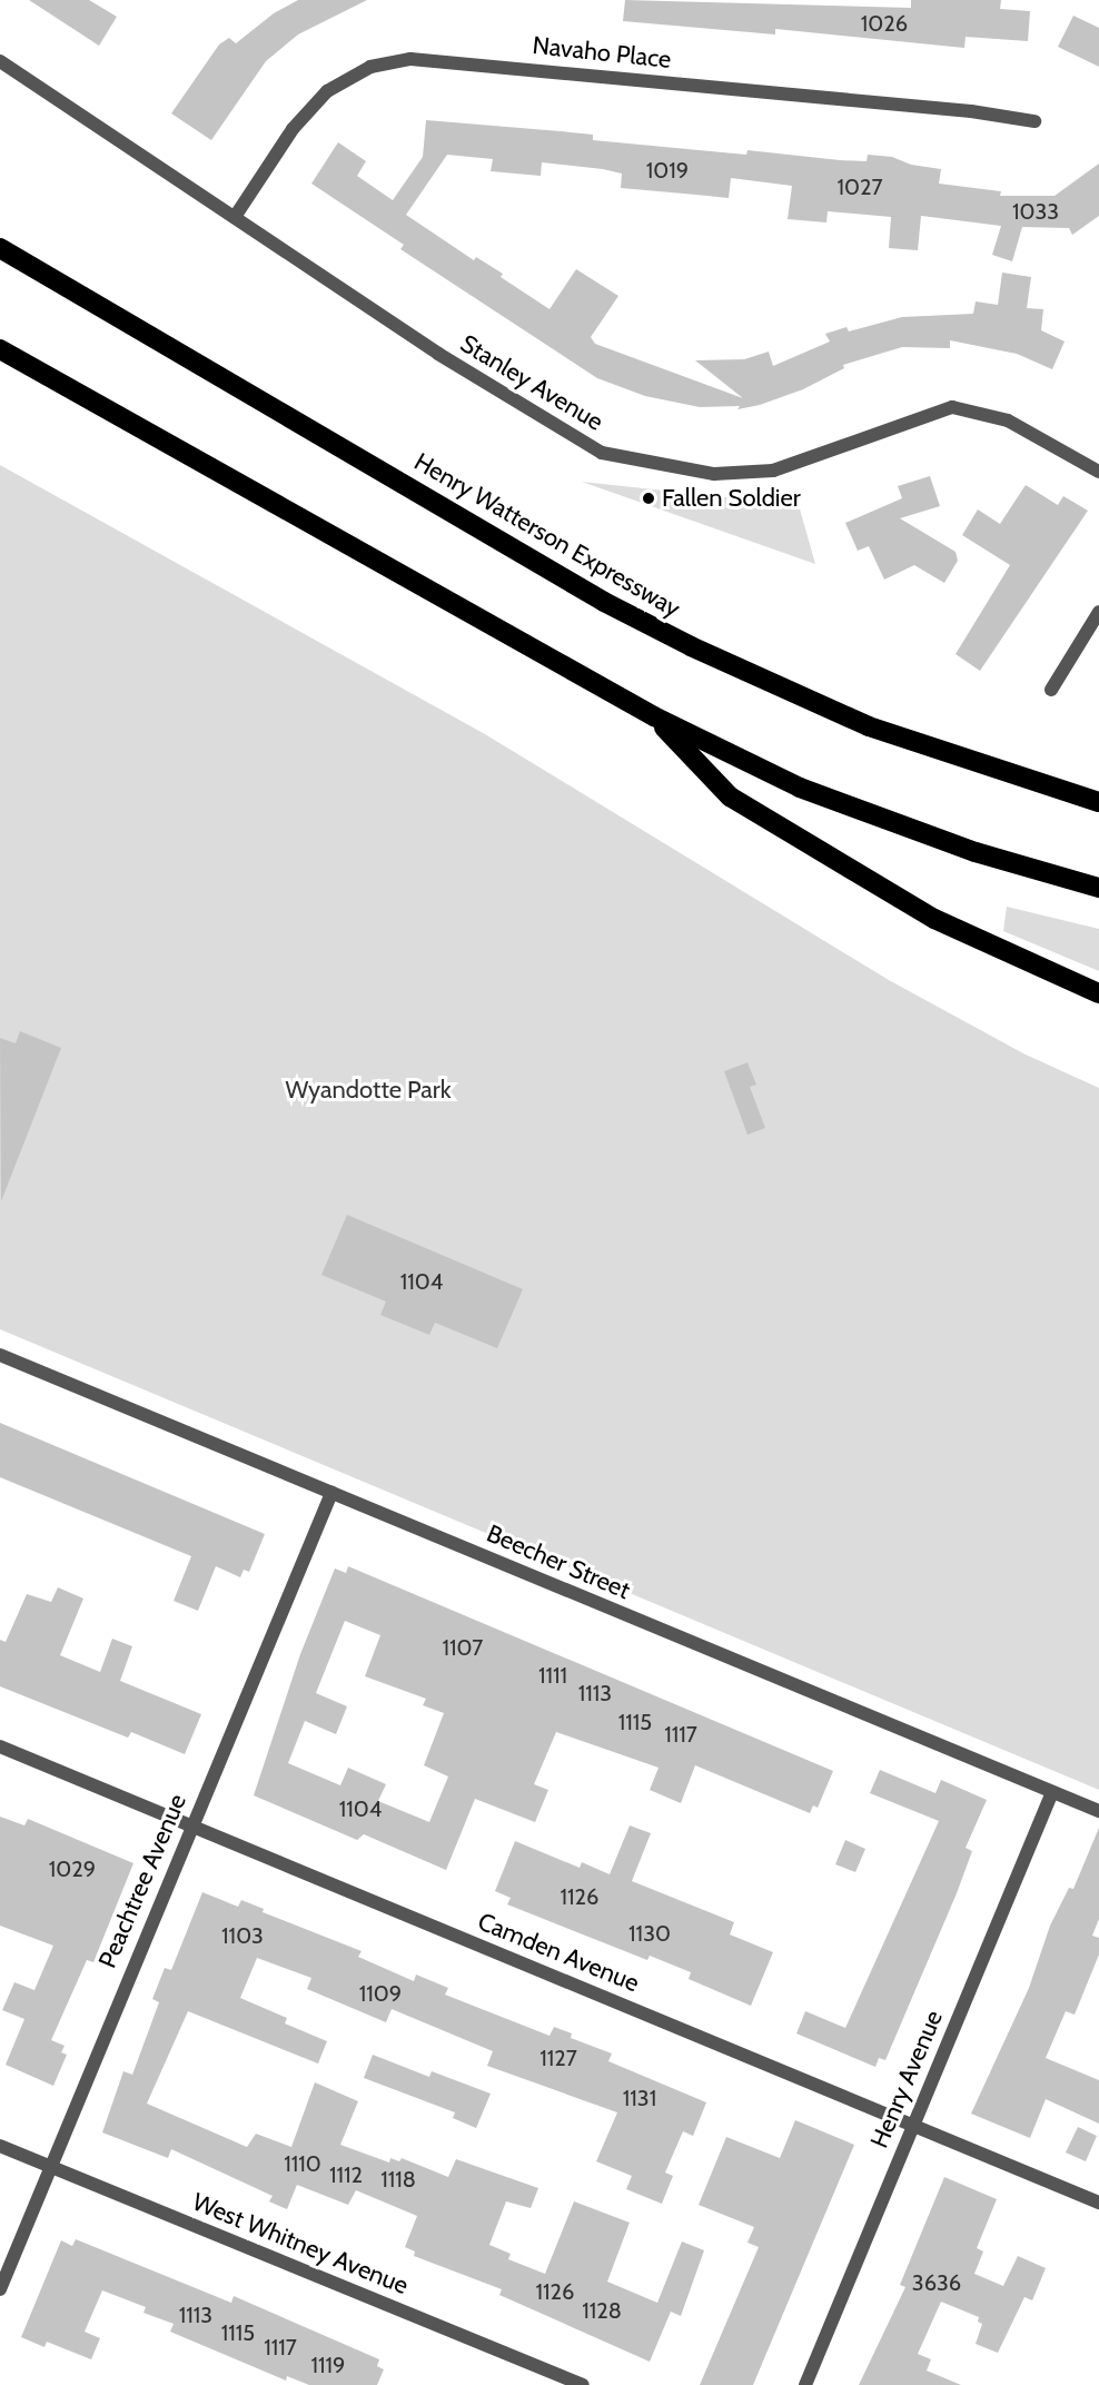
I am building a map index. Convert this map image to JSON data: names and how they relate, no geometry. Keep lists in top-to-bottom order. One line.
{"streets":{"highway":["Henry Watterson Expressway"],"street":["Navaho Place","Stanley Avenue","Beecher Street","Peachtree Avenue","Camden Avenue","Henry Avenue","West Whitney Avenue"]},"crossings":[["Navaho Place","Stanley Avenue"],["Beecher Street","Peachtree Avenue"],["Beecher Street","Henry Avenue"],["Peachtree Avenue","Camden Avenue"],["Peachtree Avenue","West Whitney Avenue"],["Camden Avenue","Henry Avenue"]],"parks":["Wyandotte Park"],"places":["Fallen Soldier"],"house_numbers":["1026","1019","1027","1033","1104","1107","1111","1113","1115","1117","1104","1029","1126","1130","1103","1109","1127","1131","1110","1112","1118","3636","1126","1128","1113","1115","1117","1119"]}
